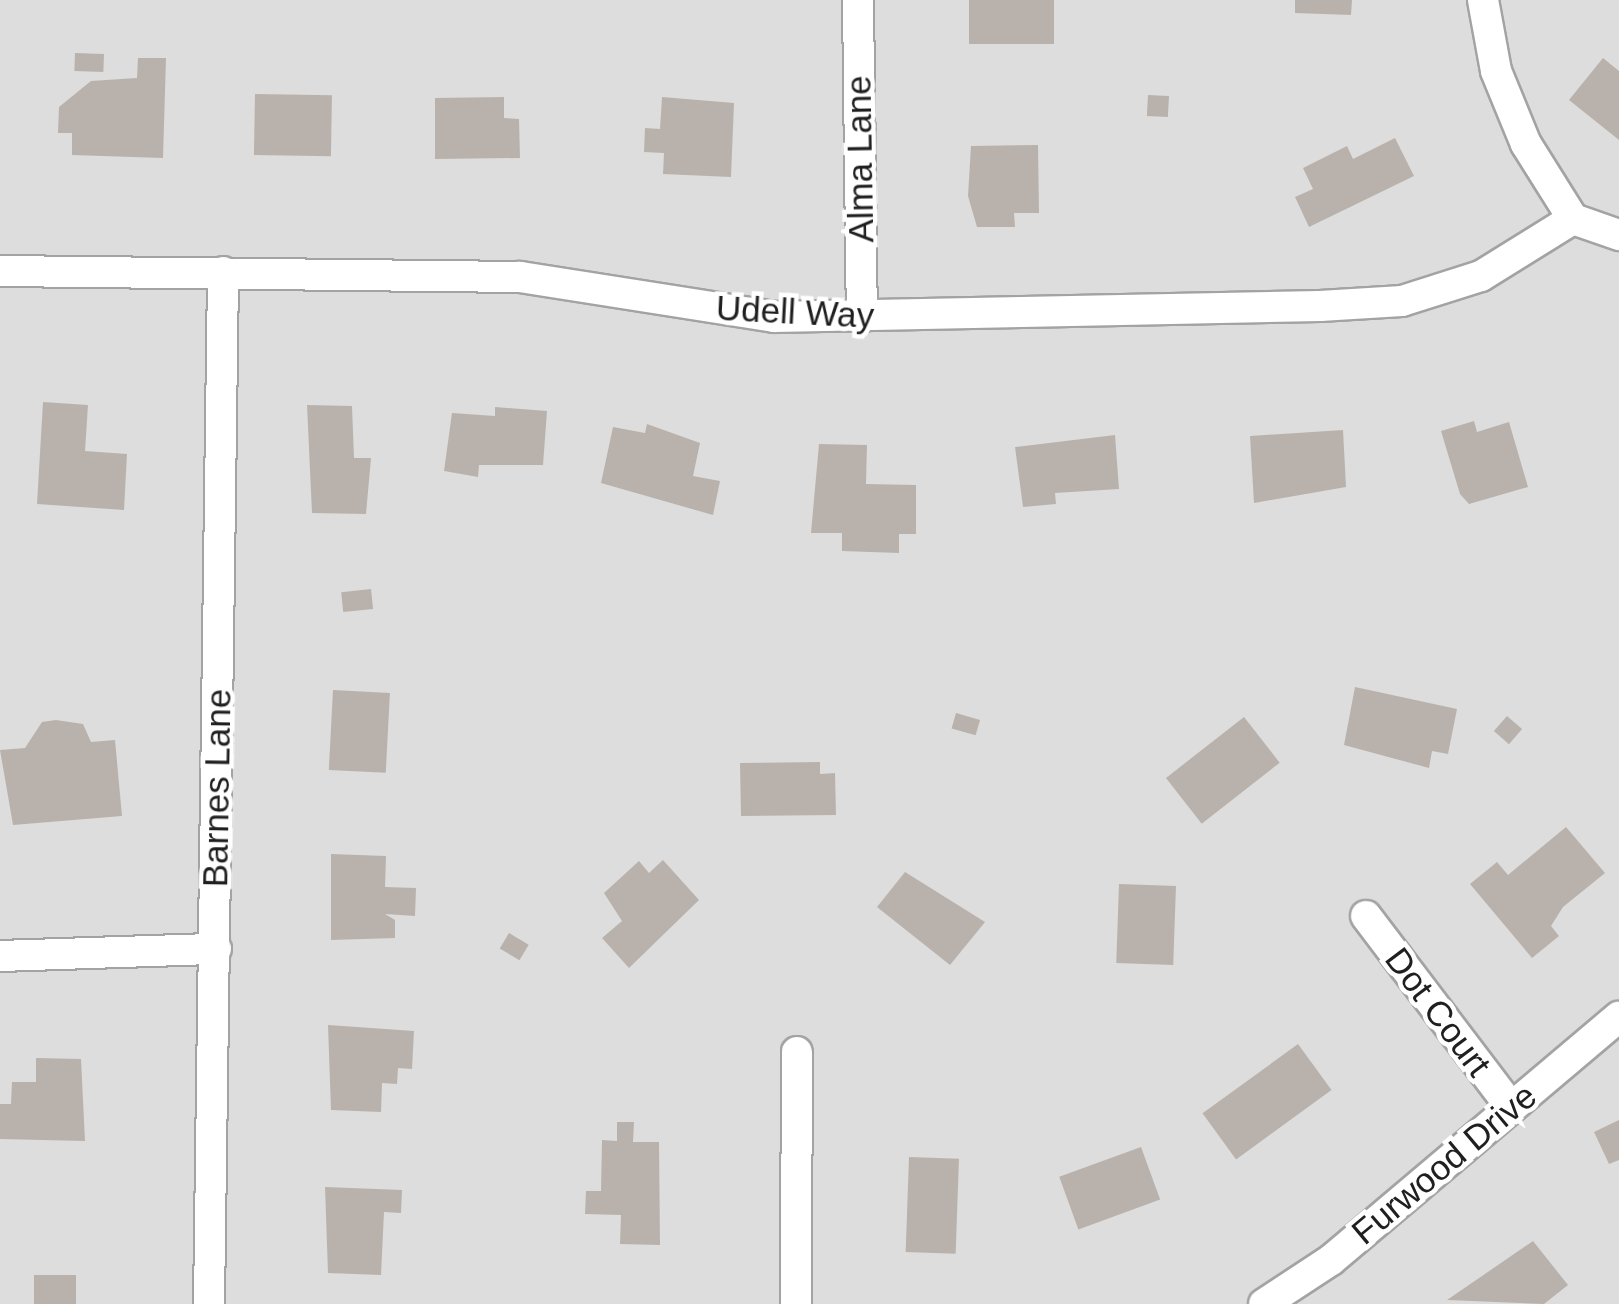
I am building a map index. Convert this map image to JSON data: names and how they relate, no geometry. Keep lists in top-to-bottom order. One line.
{"streets":{"street":["Alma Lane","Udell Way","Barnes Lane","Dot Court","Furwood Drive"]},"crossings":[["Alma Lane","Udell Way"],["Udell Way","Barnes Lane"],["Dot Court","Furwood Drive"]]}
